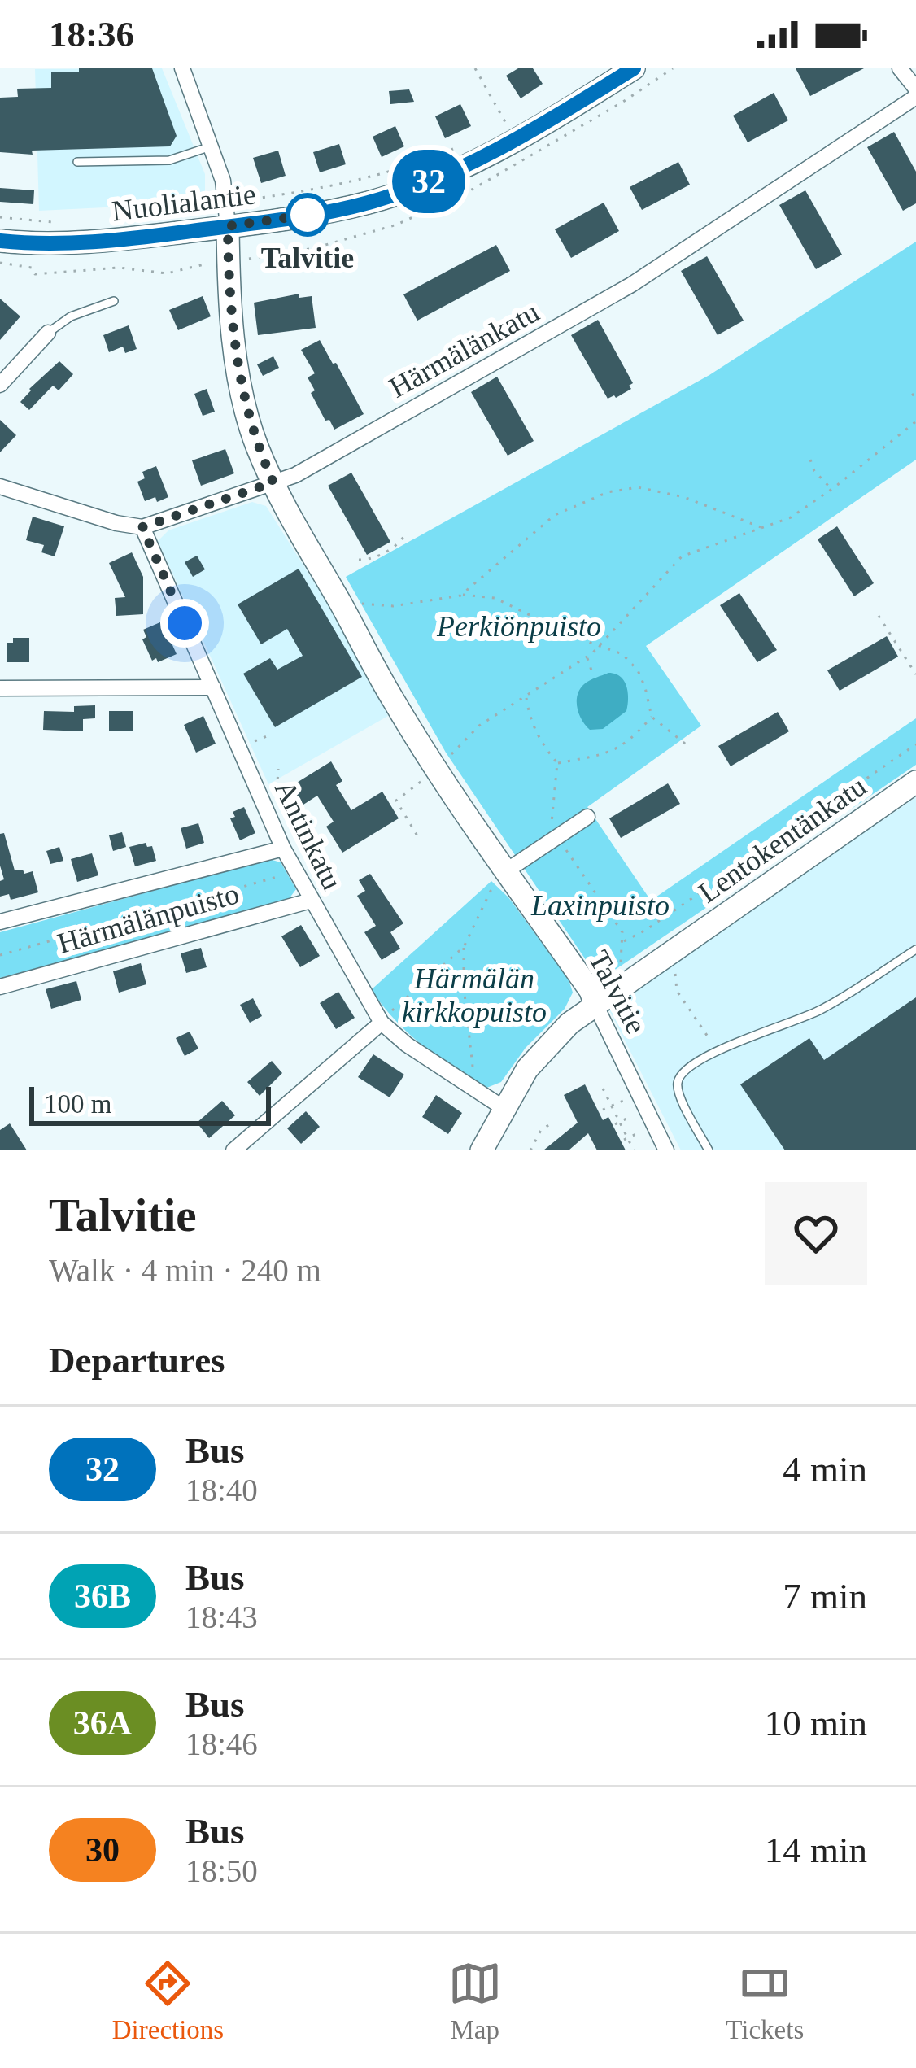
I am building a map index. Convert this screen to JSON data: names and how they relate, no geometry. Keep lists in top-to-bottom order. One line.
{"streets":{"street":["Nuolialantie","Härmälänkatu","Antinkatu","Lentokentänkatu","Härmälänpuisto","Talvitie"]},"crossings":[["Nuolialantie","Talvitie"],["Härmälänkatu","Antinkatu"],["Härmälänkatu","Talvitie"],["Antinkatu","Lentokentänkatu"],["Antinkatu","Härmälänpuisto"],["Lentokentänkatu","Talvitie"]],"parks":["Perkiönpuisto","Laxinpuisto","Härmälän kirkkopuisto"],"places":["Talvitie"],"lines":["bus line 32"],"scale_bar":"100 m","page":{"status":"18:36","on_map":"32","scale":"100 m","heading":[["Talvitie","Walk · 4 min · 240 m"],"Departures"],"list":[{"mark":"32","name":"Bus","note":"18:40","value":"4 min"},{"mark":"36B","name":"Bus","note":"18:43","value":"7 min"},{"mark":"36A","name":"Bus","note":"18:46","value":"10 min"},{"mark":"30","name":"Bus","note":"18:50","value":"14 min"}],"tabs":["Directions","Map","Tickets"]}}
